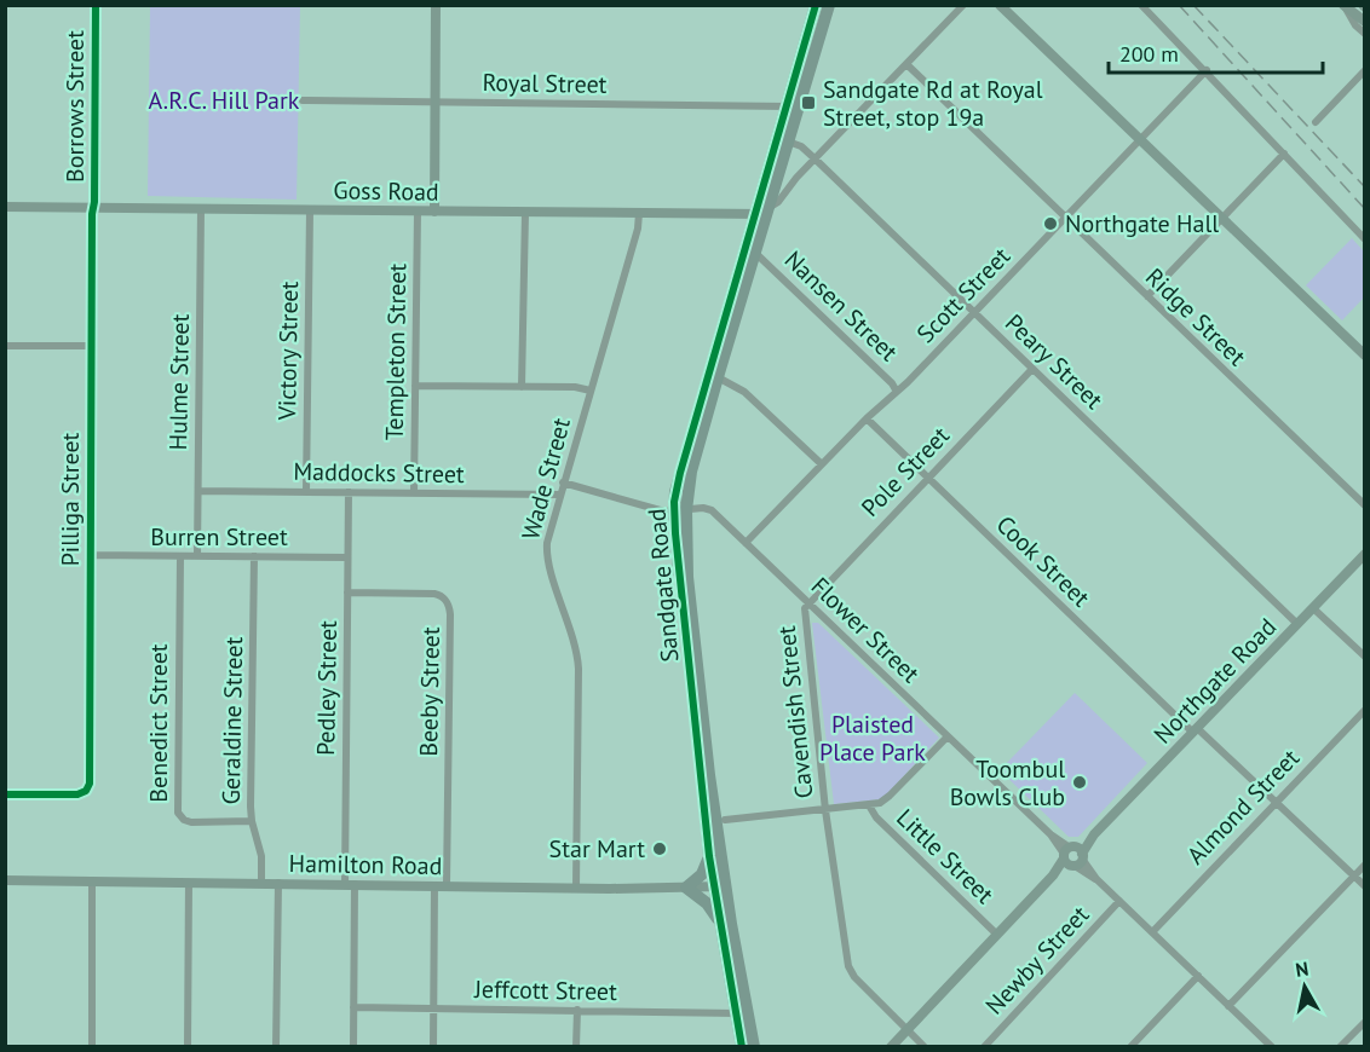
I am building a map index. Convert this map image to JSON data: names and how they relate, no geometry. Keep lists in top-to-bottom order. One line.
{"streets":{"highway":["Sandgate Road"],"street":["Royal Street","Borrows Street","Goss Road","Scott Street","Nansen Street","Ridge Street","Victory Street","Templeton Street","Peary Street","Hulme Street","Pole Street","Maddocks Street","Wade Street","Pilliga Street","Burren Street","Cook Street","Flower Street","Northgate Road","Pedley Street","Beeby Street","Cavendish Street","Geraldine Street","Benedict Street","Almond Street","Little Street","Hamilton Road","Newby Street","Jeffcott Street"]},"crossings":[["Royal Street","Sandgate Road"],["Borrows Street","Goss Road"],["Borrows Street","Pilliga Street"],["Goss Road","Victory Street"],["Goss Road","Templeton Street"],["Goss Road","Hulme Street"],["Goss Road","Wade Street"],["Goss Road","Pilliga Street"],["Goss Road","Sandgate Road"],["Scott Street","Nansen Street"],["Scott Street","Ridge Street"],["Scott Street","Peary Street"],["Scott Street","Cook Street"],["Scott Street","Flower Street"],["Nansen Street","Sandgate Road"],["Victory Street","Maddocks Street"],["Templeton Street","Maddocks Street"],["Peary Street","Pole Street"],["Peary Street","Sandgate Road"],["Peary Street","Northgate Road"],["Hulme Street","Maddocks Street"],["Hulme Street","Burren Street"],["Pole Street","Cook Street"],["Pole Street","Flower Street"],["Pole Street","Cavendish Street"],["Maddocks Street","Wade Street"],["Maddocks Street","Pedley Street"],["Wade Street","Hamilton Road"],["Pilliga Street","Burren Street"],["Burren Street","Pedley Street"],["Burren Street","Geraldine Street"],["Burren Street","Benedict Street"],["Cook Street","Northgate Road"],["Cook Street","Almond Street"],["Sandgate Road","Flower Street"],["Sandgate Road","Hamilton Road"],["Sandgate Road","Jeffcott Street"],["Flower Street","Northgate Road"],["Flower Street","Cavendish Street"],["Flower Street","Almond Street"],["Flower Street","Newby Street"],["Northgate Road","Cavendish Street"],["Northgate Road","Little Street"],["Pedley Street","Beeby Street"],["Pedley Street","Hamilton Road"],["Pedley Street","Jeffcott Street"],["Beeby Street","Hamilton Road"],["Geraldine Street","Benedict Street"],["Geraldine Street","Hamilton Road"]],"parks":["A.R.C. Hill Park","Plaisted Place Park"],"places":{"transit":["Sandgate Rd at Royal Street, stop 19a"],"other":["Northgate Hall","Toombul Bowls Club","Star Mart"]},"scale_bar":"200 m","north":"top"}
